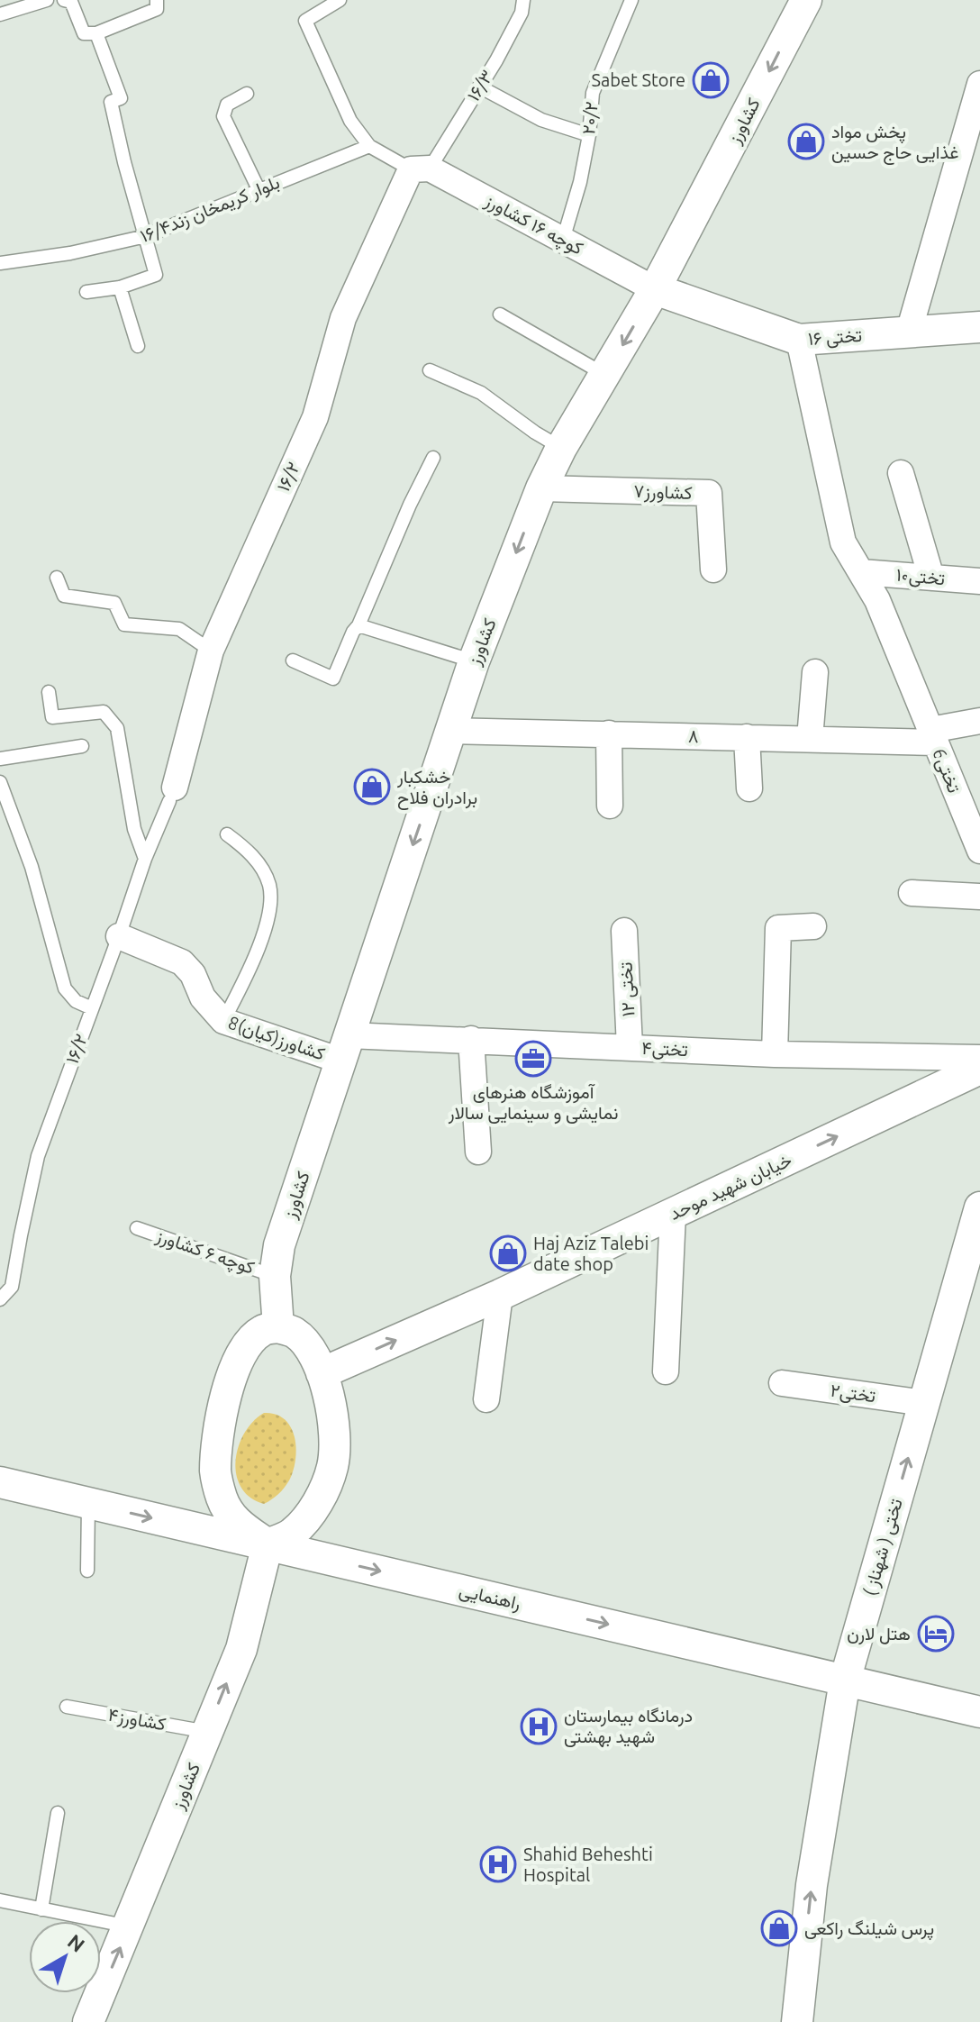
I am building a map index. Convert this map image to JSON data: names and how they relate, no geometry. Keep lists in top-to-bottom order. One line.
{"streets":{"street":["کشاورز","کوچه ۱۶ کشاورز","تختی ۱۶","۱۶/۲","۷کشاورز","تختی۱۰","۸","6تختی","۱۲ تختی","8کشاورز(کیان)","تختی۴","خیابان شهید موحد","تختی۲","تختی ( شهناز )","راهنمایی"],"lane":["۱۶/۳","۲۰/۲","بلوار کریمخان زند۱۶/۴","کوچه ۶ کشاورز","کشاورز۴"]},"crossings":[["۱۶/۳","کوچه ۱۶ کشاورز"],["۱۶/۳","۱۶/۲"],["۲۰/۲","کوچه ۱۶ کشاورز"],["کشاورز","کوچه ۱۶ کشاورز"],["کشاورز","تختی ۱۶"],["کشاورز","۷کشاورز"],["کشاورز","۸"],["کشاورز","8کشاورز(کیان)"],["کشاورز","تختی۴"],["کشاورز","کوچه ۶ کشاورز"],["کشاورز","راهنمایی"],["کشاورز","کشاورز۴"],["کوچه ۱۶ کشاورز","تختی ۱۶"],["کوچه ۱۶ کشاورز","۱۶/۲"],["تختی ۱۶","6تختی"],["۱۶/۲","8کشاورز(کیان)"],["تختی۱۰","6تختی"],["۸","6تختی"],["۱۲ تختی","تختی۴"],["8کشاورز(کیان)","تختی۴"],["تختی۲","تختی ( شهناز )"],["تختی ( شهناز )","راهنمایی"]],"one_way":["خیابان شهید موحد","تختی ( شهناز )","راهنمایی"],"places":{"shop":["Sabet Store","پخش مواد غذایی حاج حسین","خشکبار برادران فلاح","Haj Aziz Talebi date shop","پرس شیلنگ راکعی"],"office":["آموزشگاه هنرهای نمایشی و سینمایی سالار"],"hotel":["هتل لارن"],"hospital":["درمانگاه بیمارستان شهید بهشتی","Shahid Beheshti Hospital"]},"north":"top right"}
